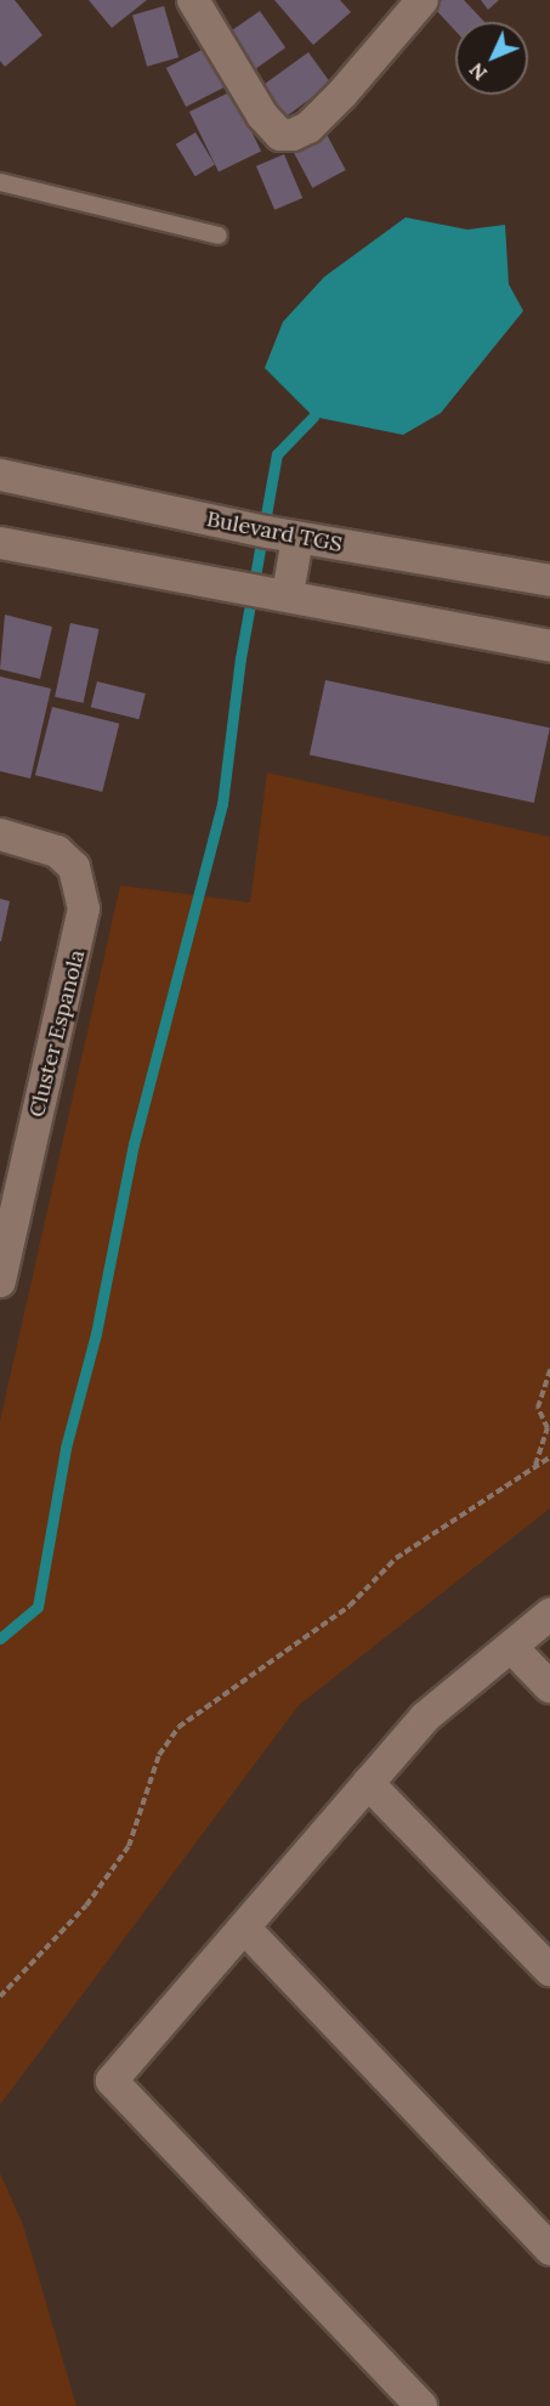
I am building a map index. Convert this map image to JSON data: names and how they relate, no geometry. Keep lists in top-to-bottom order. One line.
{"streets":{"street":["Bulevard TGS","Cluster Espanola"]},"north":"bottom left"}
